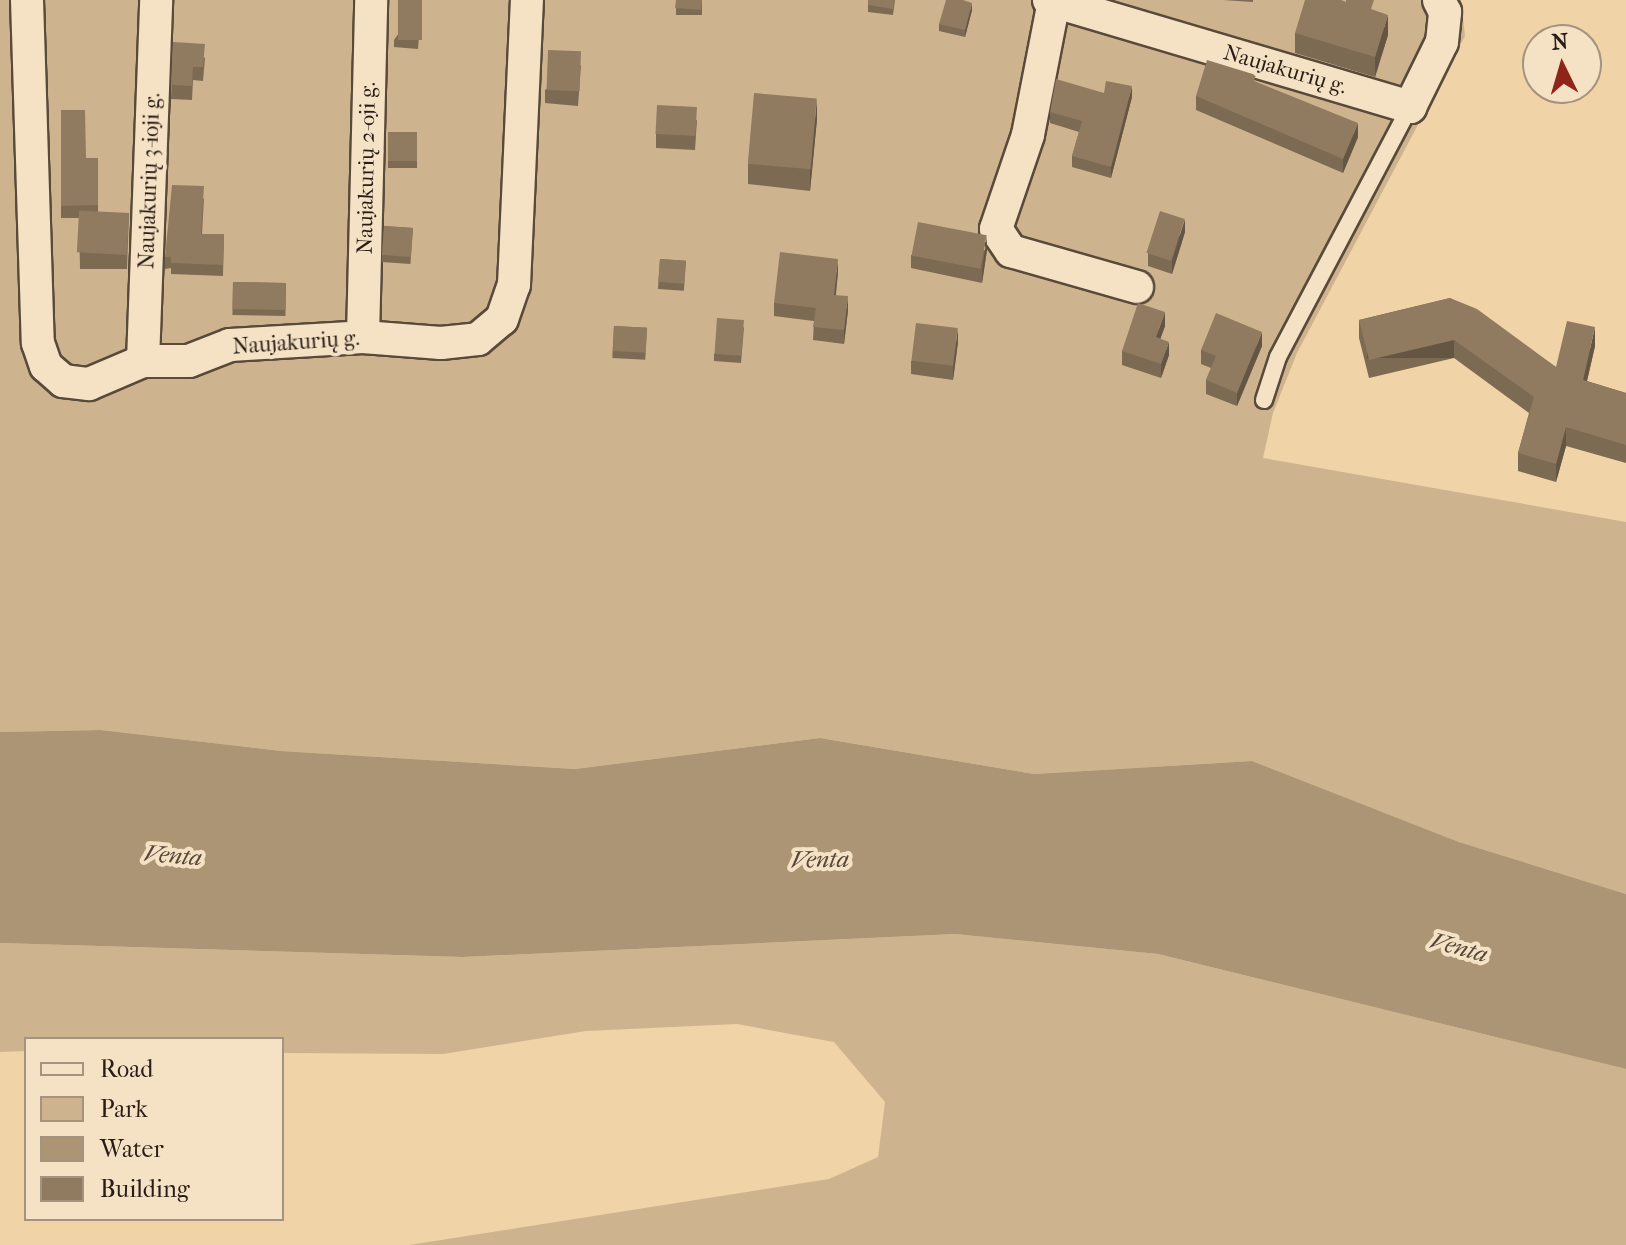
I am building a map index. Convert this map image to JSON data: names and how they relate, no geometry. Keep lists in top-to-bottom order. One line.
{"streets":{"street":["Naujakurių g.","Naujakurių 2-oji g.","Naujakurių 3-ioji g."]},"crossings":[["Naujakurių g.","Naujakurių 2-oji g."],["Naujakurių g.","Naujakurių 3-ioji g."]],"water":["Venta"],"legend":["Road","Park","Water","Building"],"north":"top"}
